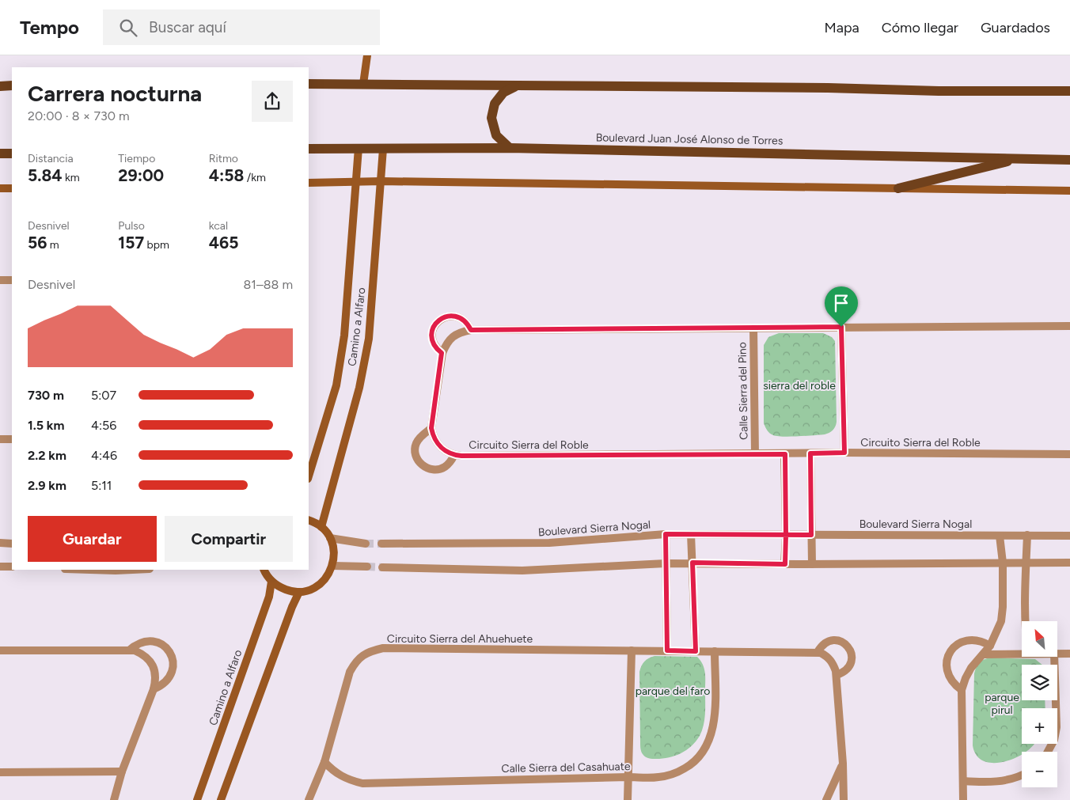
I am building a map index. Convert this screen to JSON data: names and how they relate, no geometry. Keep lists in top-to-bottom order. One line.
{"streets":{"main road":["Boulevard Juan José Alonso de Torres"],"street":["Camino a Alfaro","Calle Sierra del Pino","Circuito Sierra del Roble","Boulevard Sierra Nogal","Circuito Sierra del Ahuehuete","Calle Sierra del Casahuate"]},"crossings":[["Boulevard Juan José Alonso de Torres","Camino a Alfaro"],["Calle Sierra del Pino","Circuito Sierra del Roble"],["Circuito Sierra del Ahuehuete","Calle Sierra del Casahuate"]],"parks":["sierra del roble","parque del faro","parque pirul"],"north":"top left","page":{"header":"Tempo","search":"Buscar aquí","nav":["Mapa","Cómo llegar","Guardados"],"heading":["Carrera nocturna","20:00 · 8 × 730 m"],"stats":[["Distancia","5.84 km"],["Tiempo","29:00"],["Ritmo","4:58 /km"],["Desnivel","56 m"],["Pulso","157 bpm"],["kcal","465"]],"chart":["Desnivel","81–88 m"],"list":[{"name":"730 m","note":"5:07"},{"name":"1.5 km","note":"4:56"},{"name":"2.2 km","note":"4:46"},{"name":"2.9 km","note":"5:11"}],"buttons":["Guardar","Compartir"],"map_buttons":["+","−"]}}
